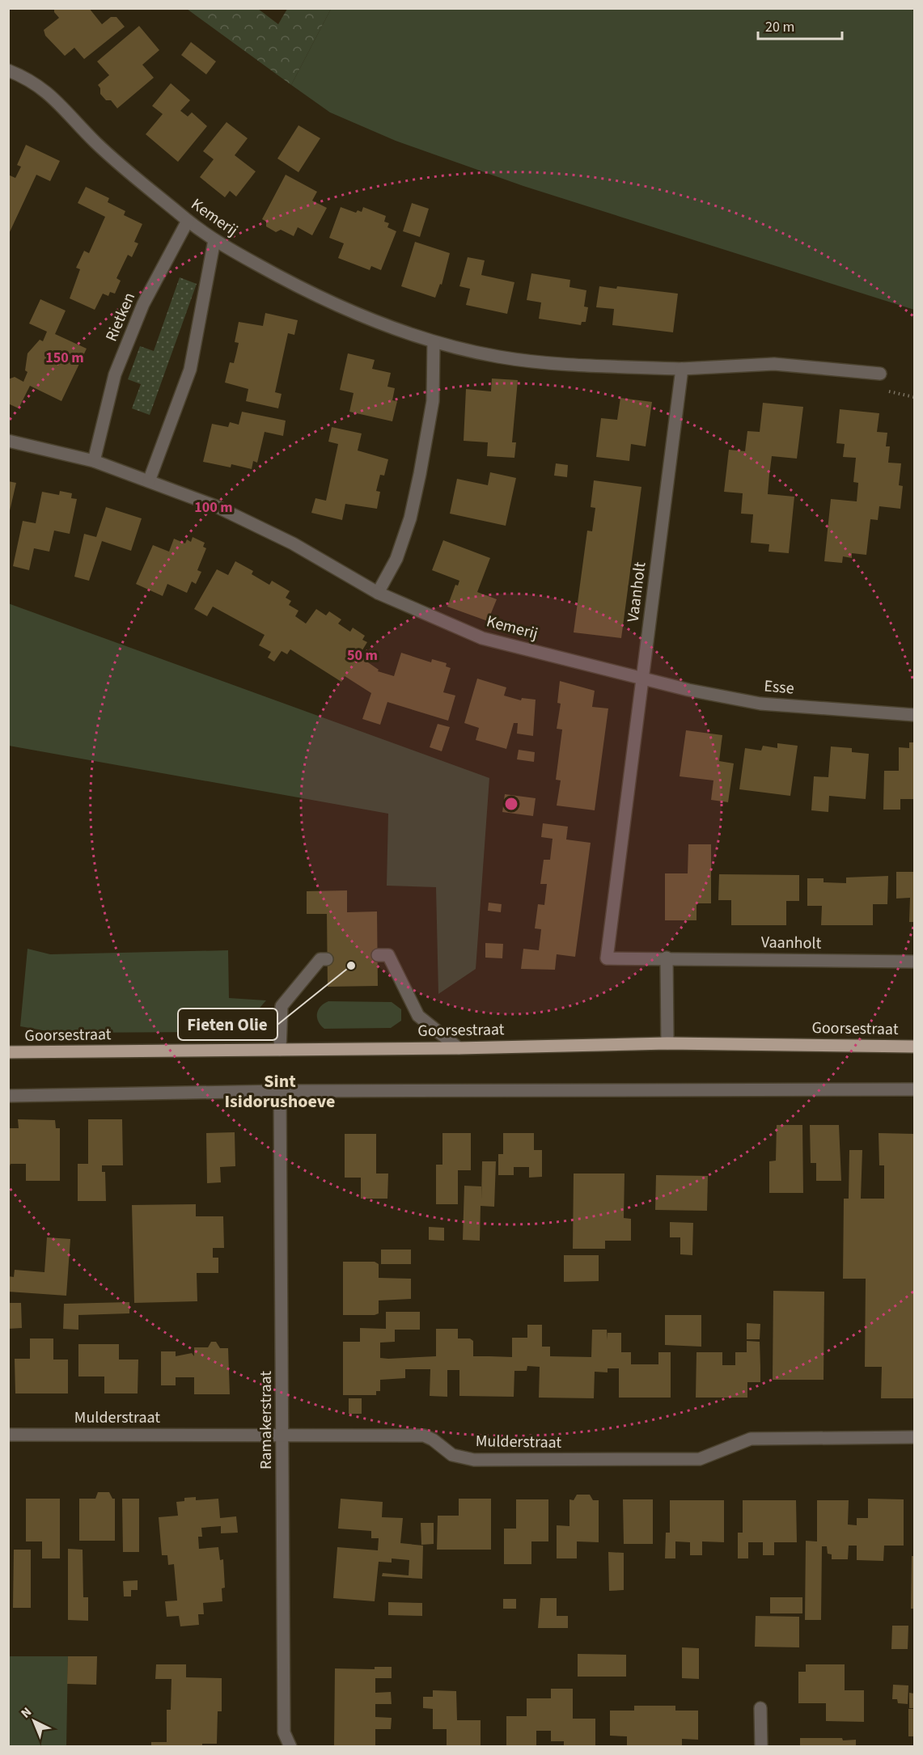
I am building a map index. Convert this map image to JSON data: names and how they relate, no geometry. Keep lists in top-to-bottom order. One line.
{"streets":{"main road":["Goorsestraat"],"street":["Kemerij","Rietken","Vaanholt","Esse","Mulderstraat","Ramakerstraat"]},"crossings":[["Kemerij","Rietken"],["Kemerij","Vaanholt"],["Kemerij","Esse"],["Vaanholt","Esse"],["Mulderstraat","Ramakerstraat"]],"districts":["Sint Isidorushoeve"],"places":["Fieten Olie"],"scale_bar":"20 m","north":"top left","rings":["150 m","100 m","50 m"]}
